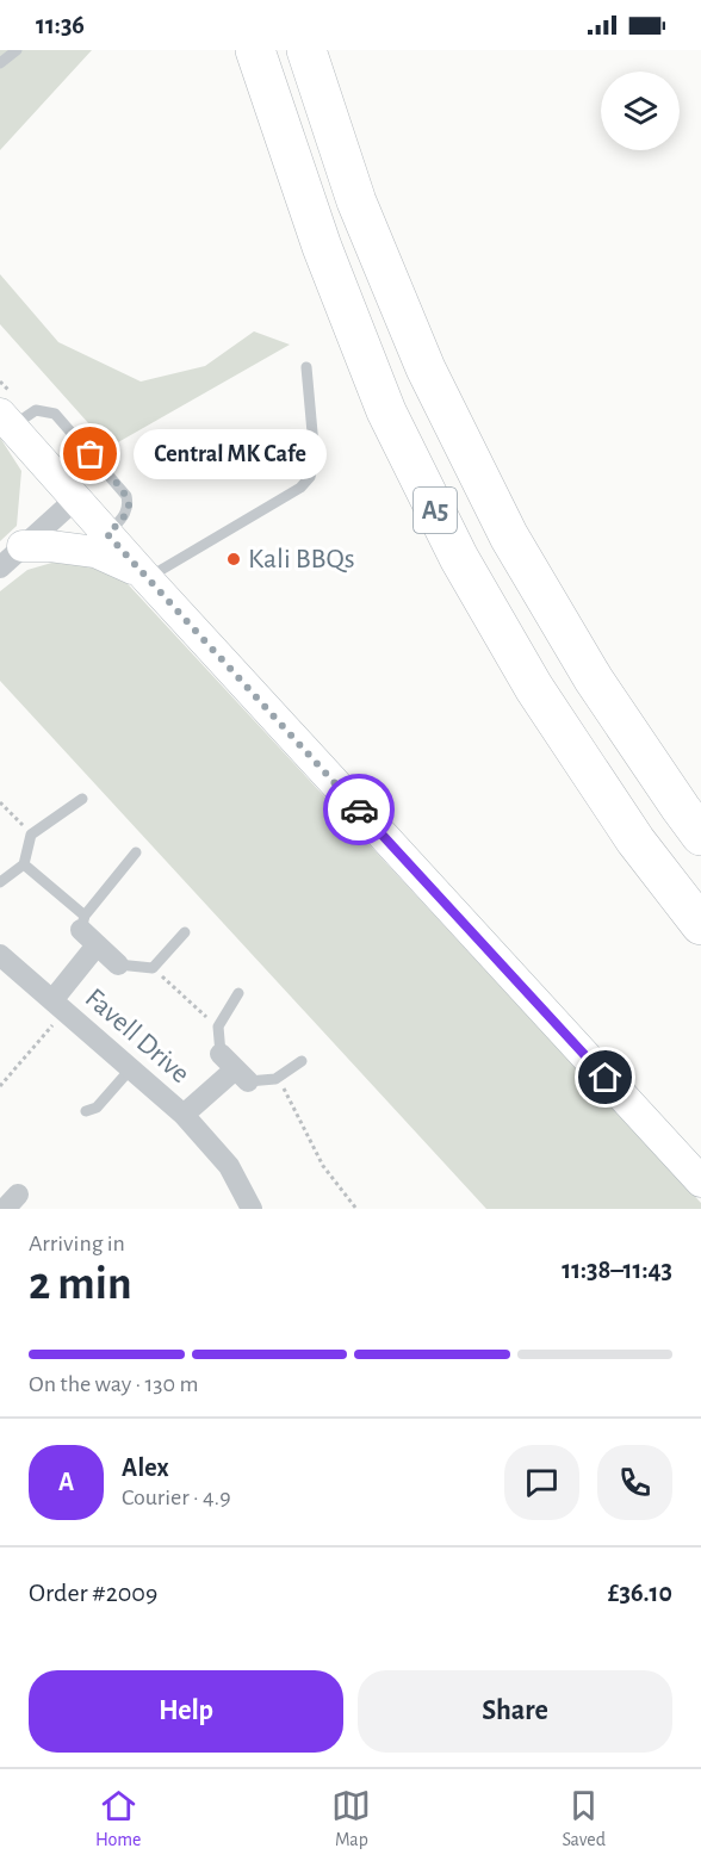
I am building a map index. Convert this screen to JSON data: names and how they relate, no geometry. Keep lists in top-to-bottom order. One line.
{"streets":{"highway":["A5"],"street":["Favell Drive"]},"places":["Central MK Cafe","Kali BBQs"],"page":{"status":"11:36","bubble":"Central MK Cafe","heading":["2 min","Arriving in","11:38–11:43"],"panel":["Alex","Courier · 4.9","Order #2009","£36.10"],"bar":"On the way · 130 m","round":"A","buttons":["Help","Share"],"tabs":["Home","Map","Saved"]}}
